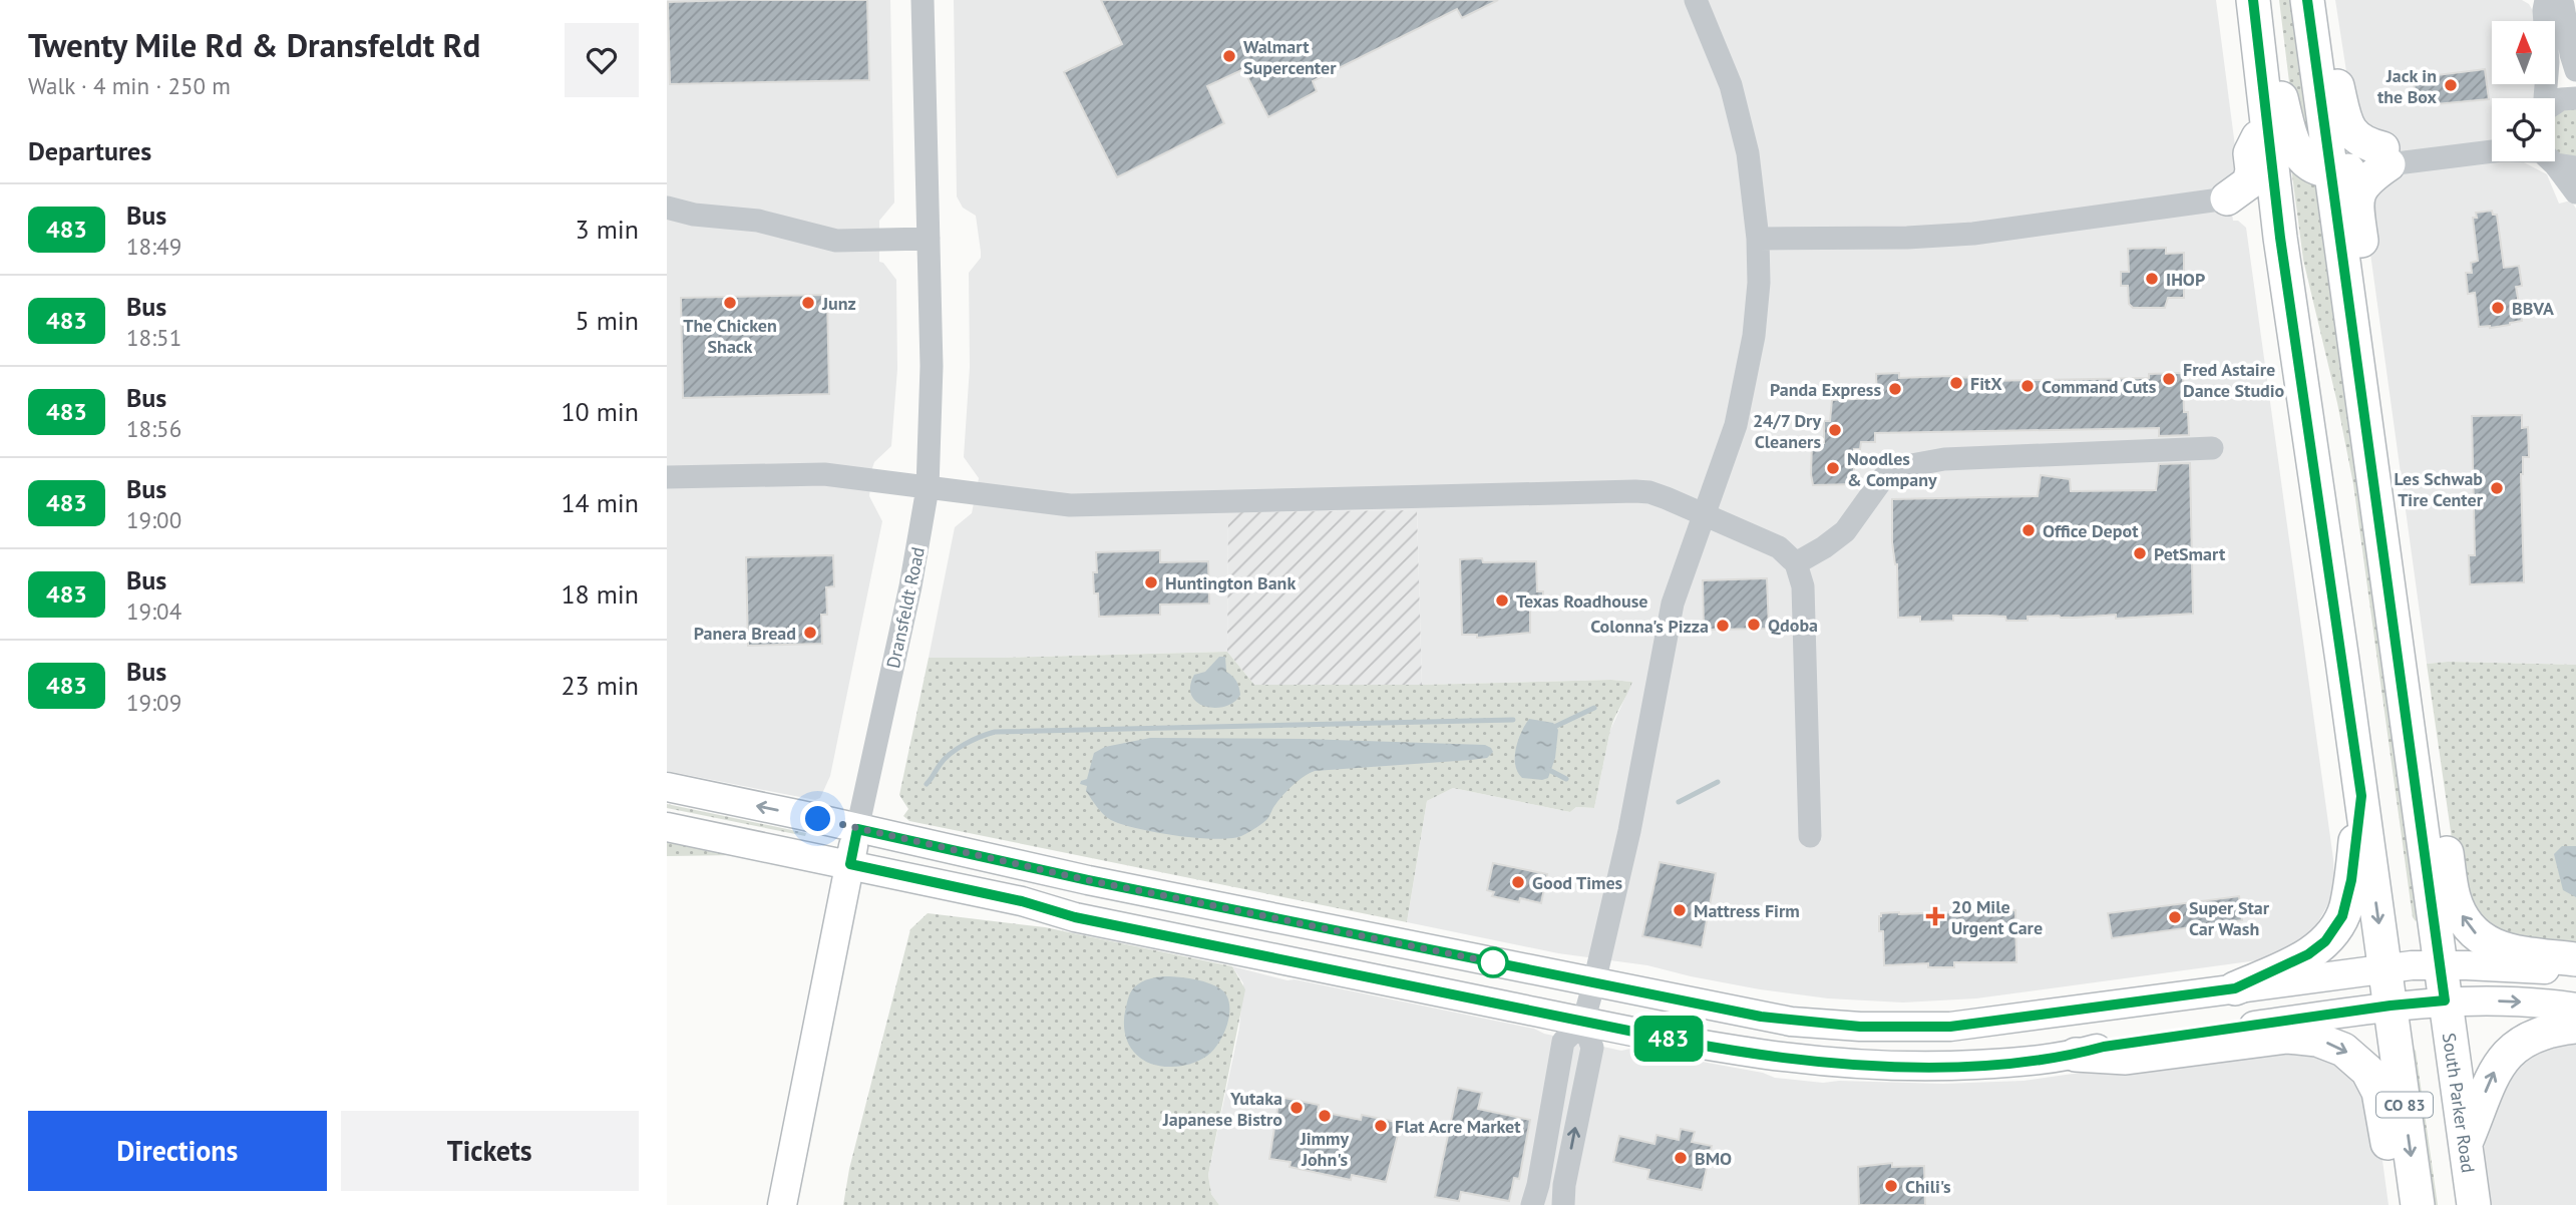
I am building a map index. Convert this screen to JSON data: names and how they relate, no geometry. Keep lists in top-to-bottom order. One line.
{"streets":{"highway":["South Parker Road","CO 83"],"main road":["Dransfeldt Road"]},"places":{"other":["Walmart Supercenter","Jack in the Box","IHOP","The Chicken Shack","Junz","BBVA","Fred Astaire Dance Studio","FitX","Command Cuts","Panda Express","24/7 Dry Cleaners","Noodles & Company","Les Schwab Tire Center","Office Depot","PetSmart","Huntington Bank","Texas Roadhouse","Qdoba","Colonna's Pizza","Panera Bread","Good Times","Mattress Firm","Super Star Car Wash","Yutaka Japanese Bistro","Jimmy John's","Flat Acre Market","BMO","Chili's"],"health":["20 Mile Urgent Care"]},"lines":["bus line 483"],"north":"top","page":{"heading":[["Twenty Mile Rd & Dransfeldt Rd","Walk · 4 min · 250 m"],"Departures"],"on_map":"483","list":[{"mark":"483","name":"Bus","note":"18:49","value":"3 min"},{"mark":"483","name":"Bus","note":"18:51","value":"5 min"},{"mark":"483","name":"Bus","note":"18:56","value":"10 min"},{"mark":"483","name":"Bus","note":"19:00","value":"14 min"},{"mark":"483","name":"Bus","note":"19:04","value":"18 min"},{"mark":"483","name":"Bus","note":"19:09","value":"23 min"}],"buttons":["Directions","Tickets"]}}
